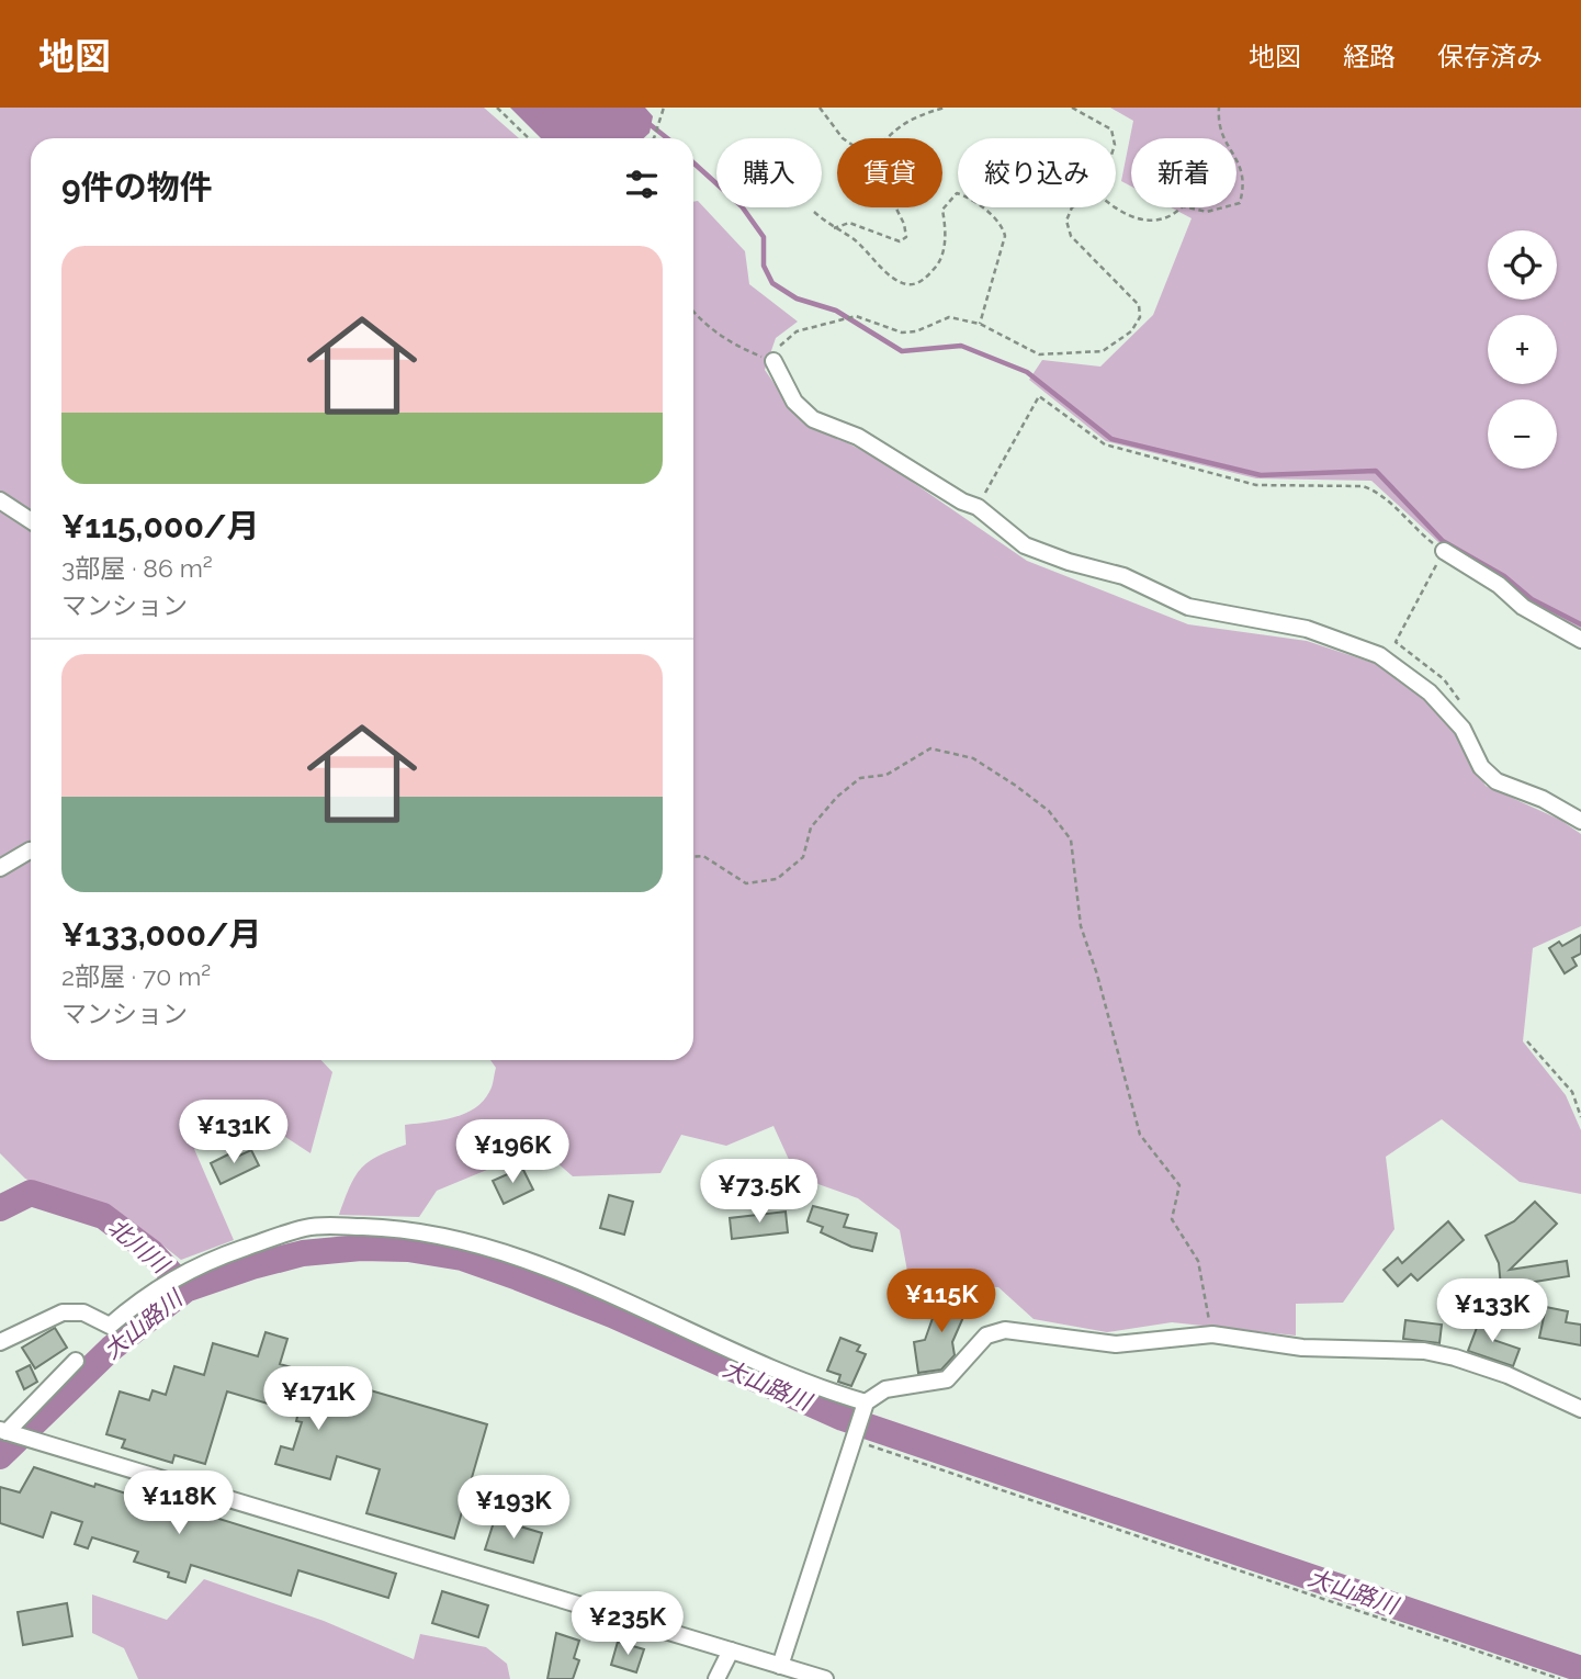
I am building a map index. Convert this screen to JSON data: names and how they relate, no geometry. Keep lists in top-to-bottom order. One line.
{"water":["北川川","大山路川"],"page":{"header":"地図","nav":["地図","経路","保存済み"],"chip":["購入","賃貸","絞り込み","新着"],"heading":"9件の物件","map_buttons":["+","−"],"list":[{"name":"¥115,000/月","note":"3部屋 · 86 m² · マンション"},{"name":"¥133,000/月","note":"2部屋 · 70 m² · マンション"}],"price":["¥131K","¥196K","¥73.5K","¥115K","¥133K","¥171K","¥118K","¥193K","¥235K"]}}
